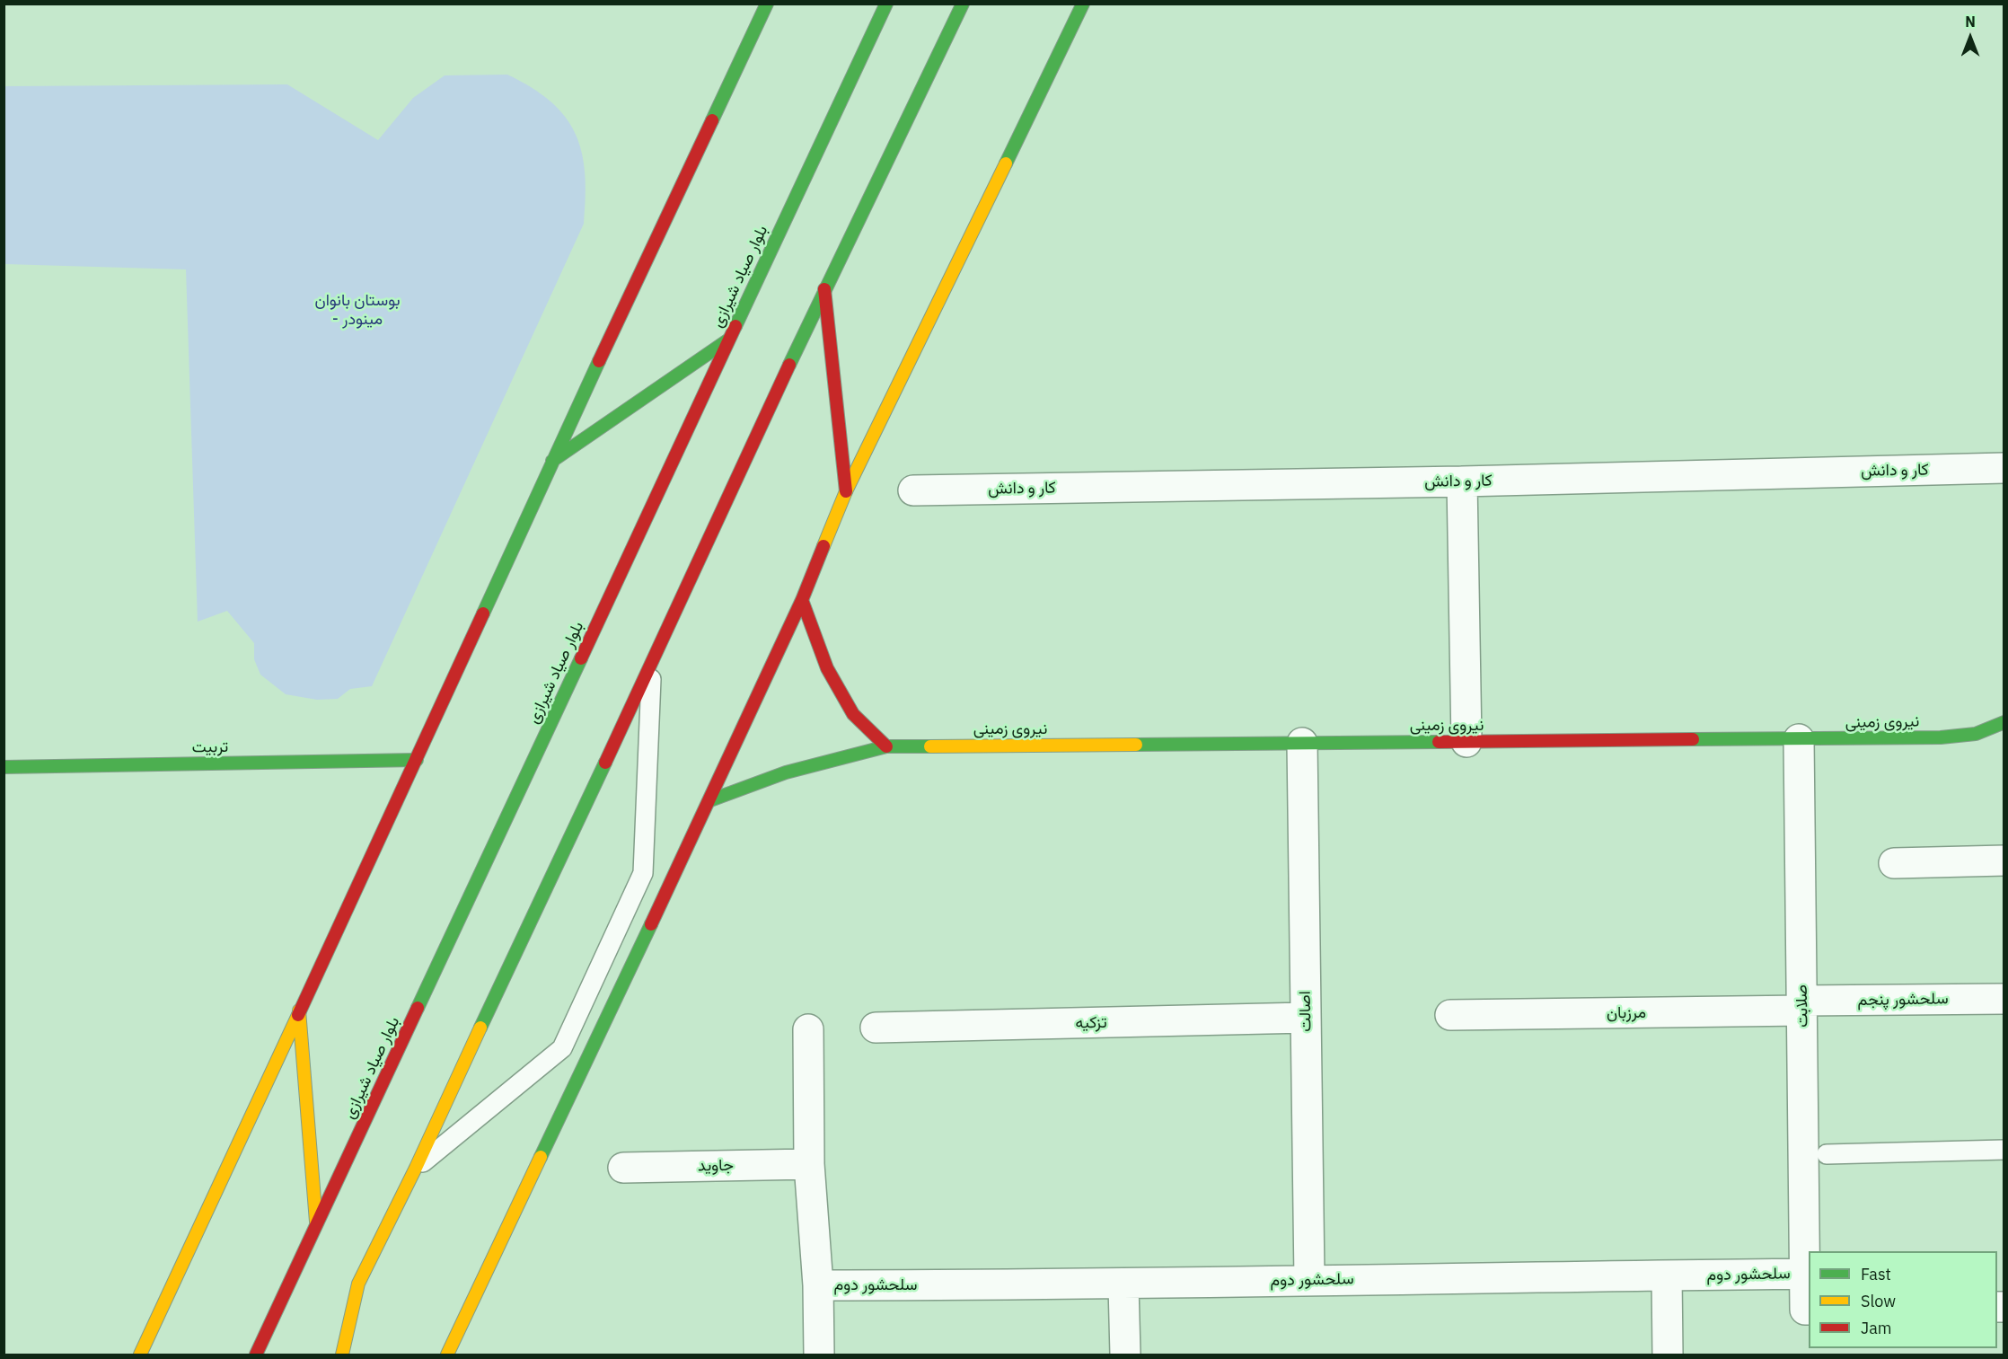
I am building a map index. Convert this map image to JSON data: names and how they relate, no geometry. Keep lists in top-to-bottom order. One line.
{"streets":{"street":["بلوار صیاد شیرازی","کار و دانش","نیروی زمینی","تربیت","سلحشور پنجم","صلابت","اصالت","مرزبان","تزکیه","جاوید","سلحشور دوم"]},"crossings":[["نیروی زمینی","صلابت"],["نیروی زمینی","اصالت"],["سلحشور پنجم","صلابت"],["سلحشور پنجم","مرزبان"],["صلابت","مرزبان"],["صلابت","سلحشور دوم"],["اصالت","تزکیه"],["اصالت","سلحشور دوم"]],"parks":["بوستان بانوان - مینودر"],"legend":["Fast","Slow","Jam"],"north":"top"}
